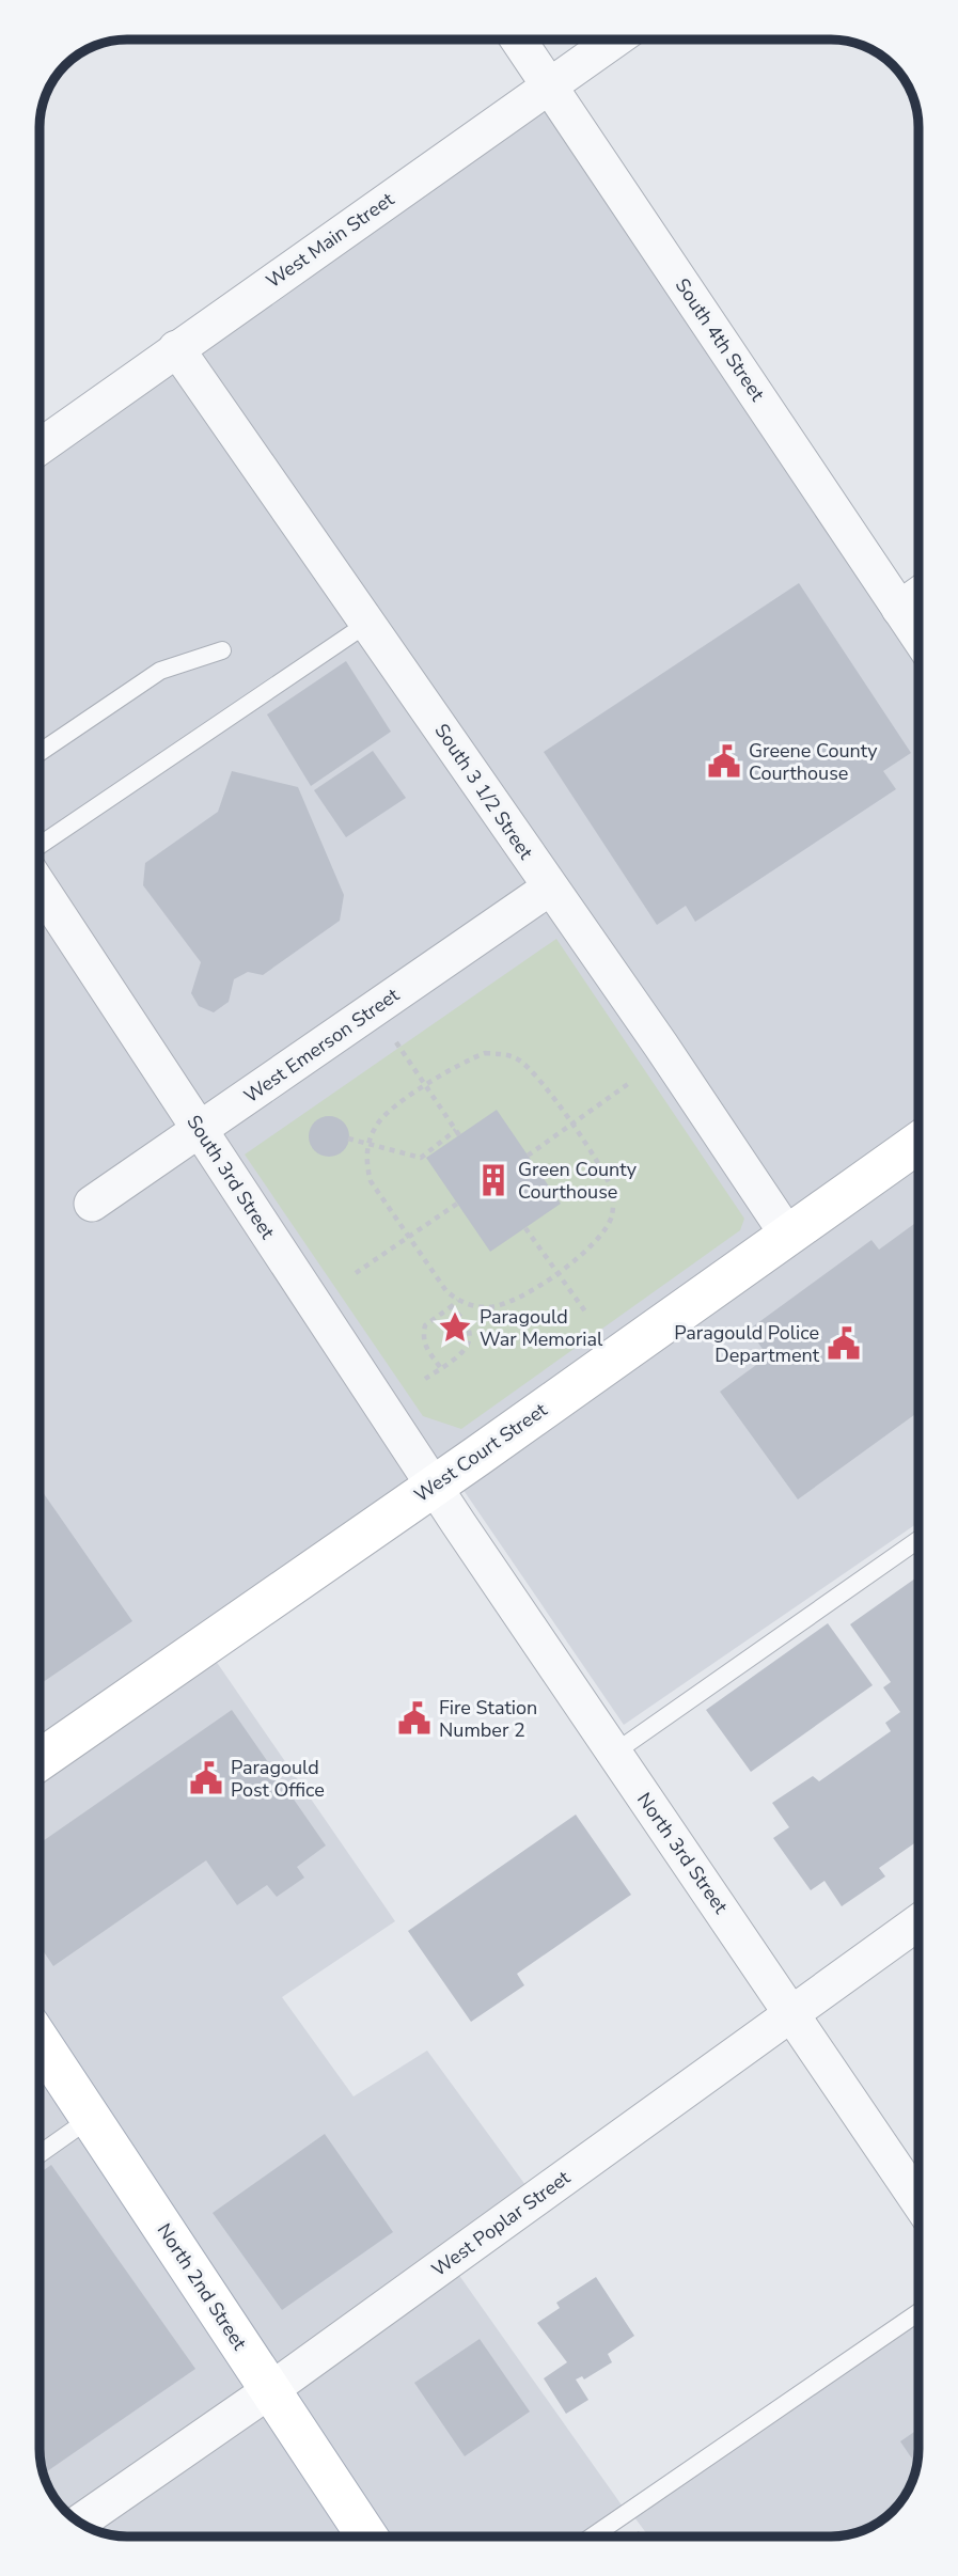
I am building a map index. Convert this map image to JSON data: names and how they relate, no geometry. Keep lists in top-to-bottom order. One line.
{"streets":{"main road":["West Court Street","North 2nd Street"],"street":["West Main Street","South 4th Street","South 3 1/2 Street","West Emerson Street","South 3rd Street","North 3rd Street","West Poplar Street"]},"crossings":[["West Main Street","South 4th Street"],["West Main Street","South 3 1/2 Street"],["South 3 1/2 Street","West Emerson Street"],["South 3 1/2 Street","West Court Street"],["West Emerson Street","South 3rd Street"],["South 3rd Street","West Court Street"],["South 3rd Street","North 3rd Street"],["West Court Street","North 3rd Street"],["North 3rd Street","West Poplar Street"],["West Poplar Street","North 2nd Street"]],"places":{"public building":["Greene County Courthouse","Paragould Police Department","Fire Station Number 2","Paragould Post Office"],"building":["Green County Courthouse"],"place":["Paragould War Memorial"]}}
